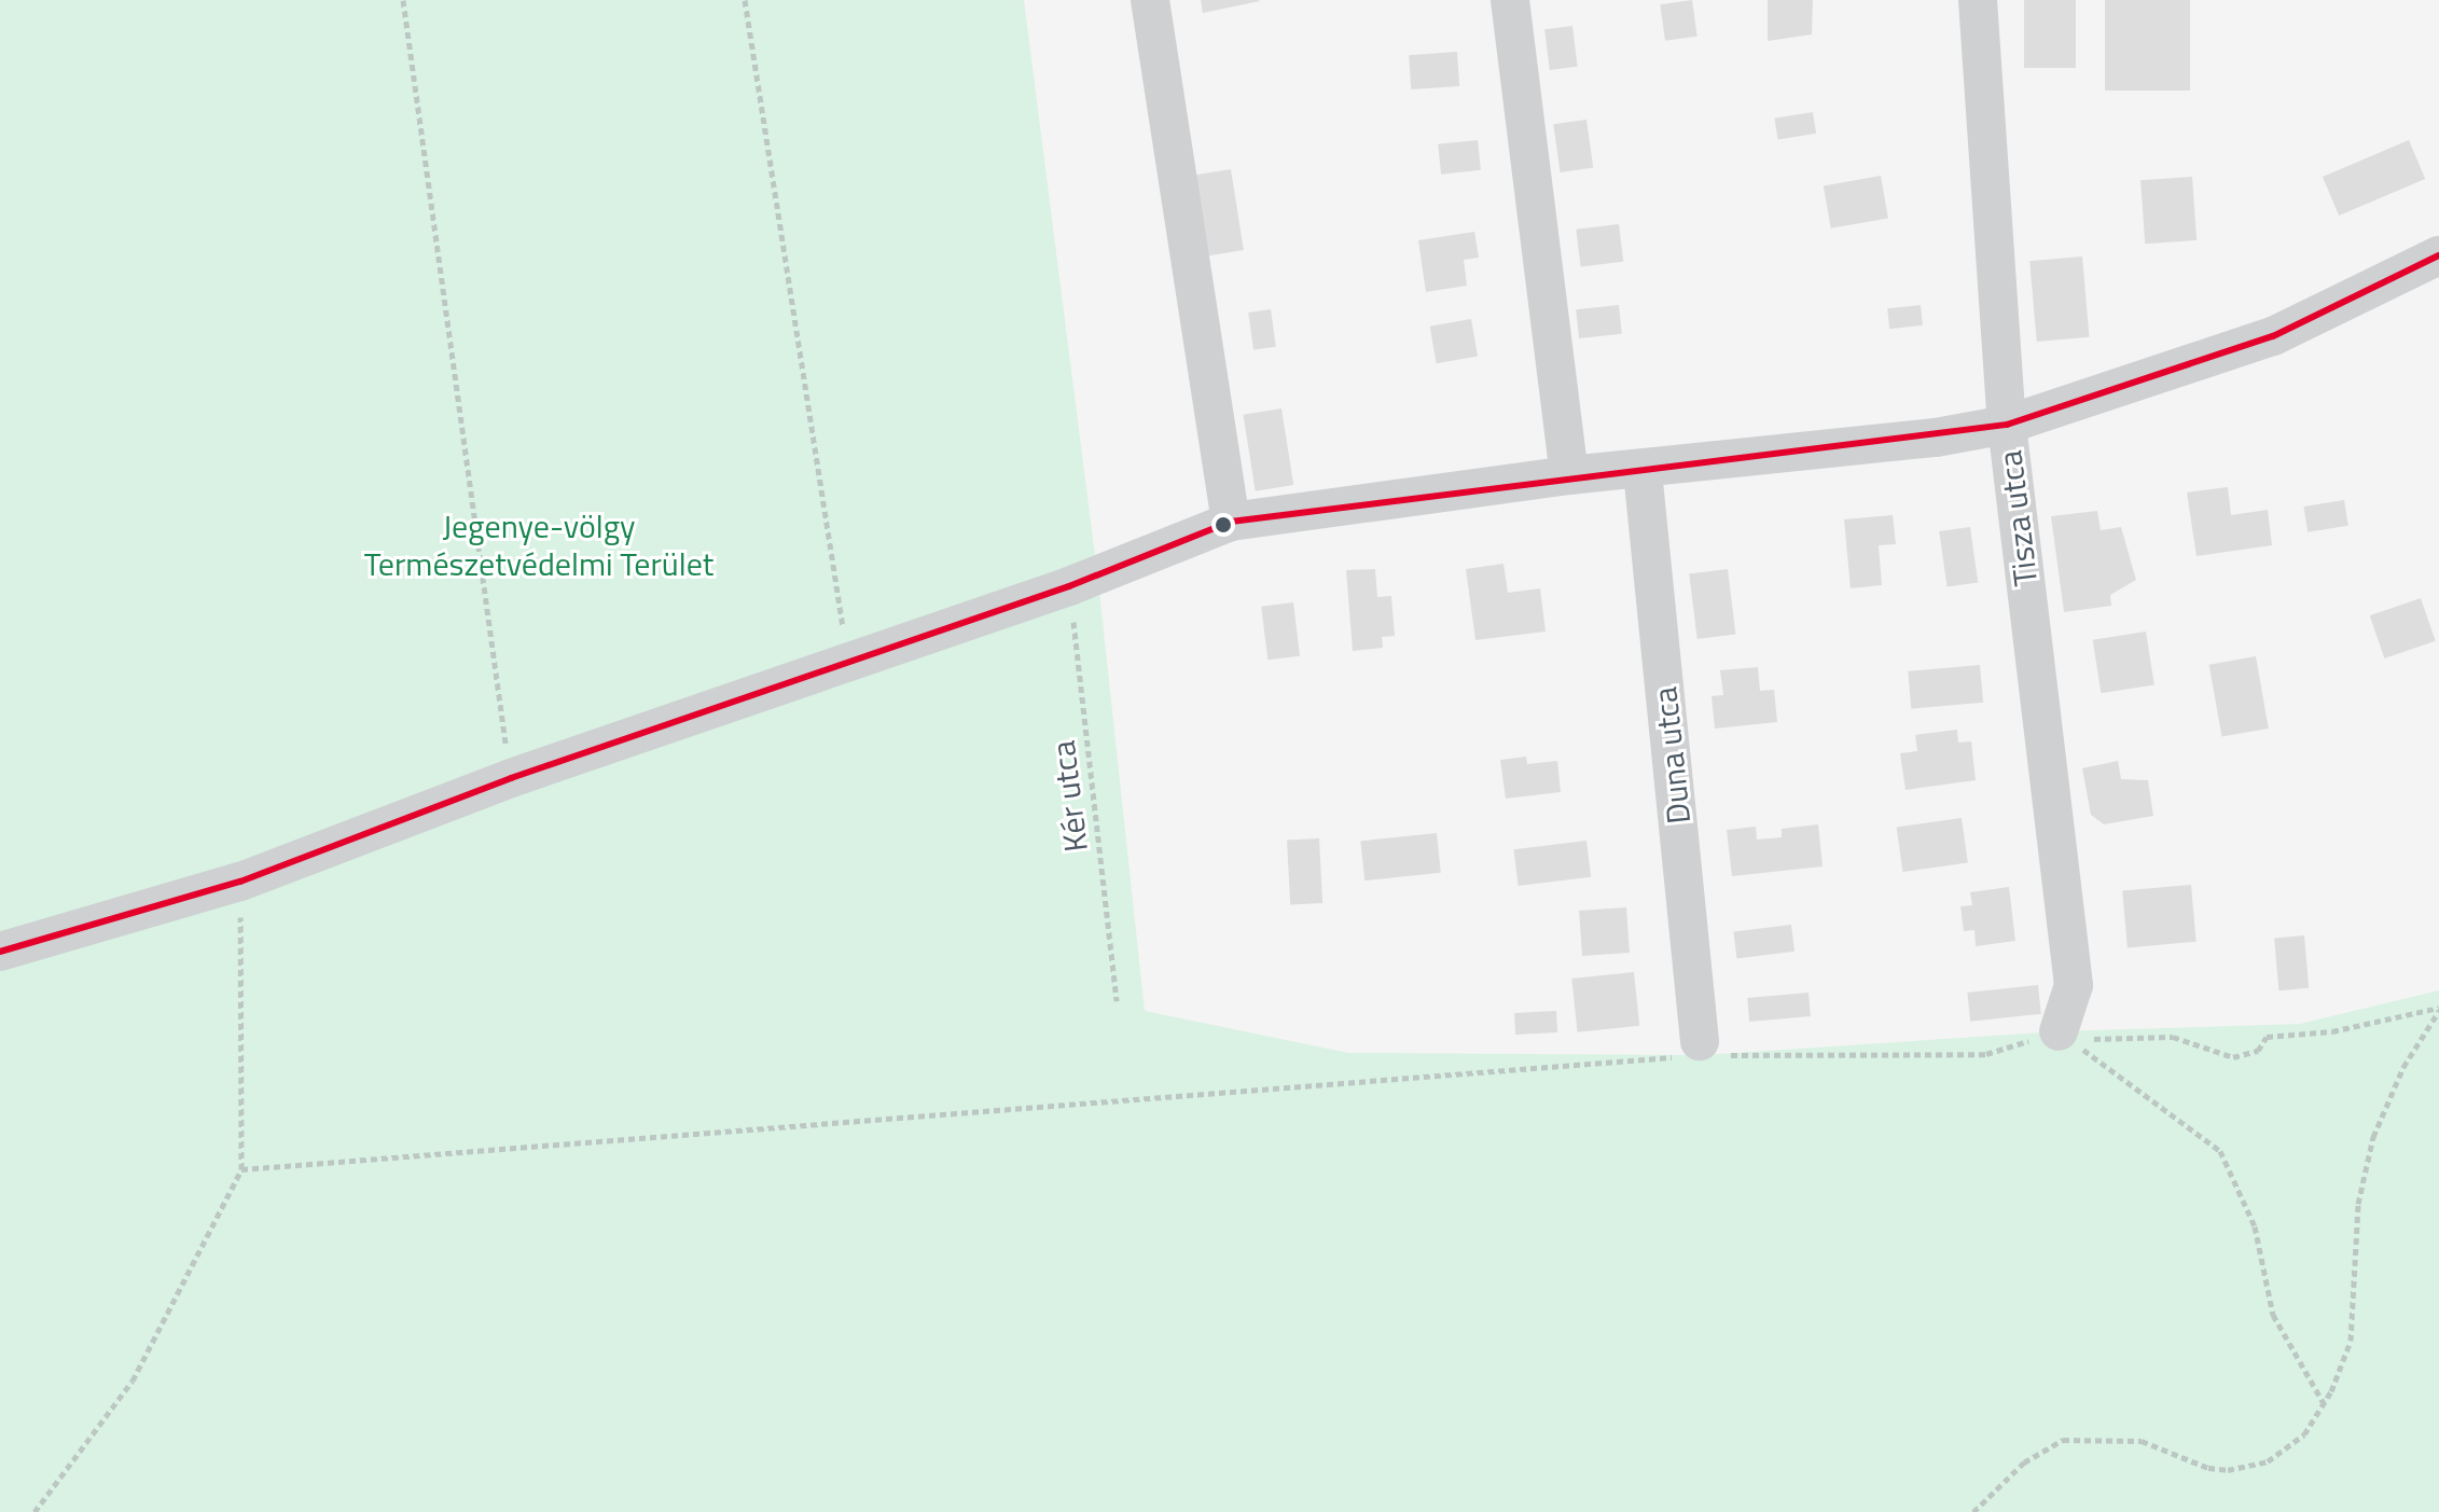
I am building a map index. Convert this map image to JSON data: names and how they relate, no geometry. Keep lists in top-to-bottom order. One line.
{"streets":{"street":["Tisza utca","Duna utca"],"path":["Kér utca"]},"parks":["Jegenye-völgy Természetvédelmi Terület"]}
